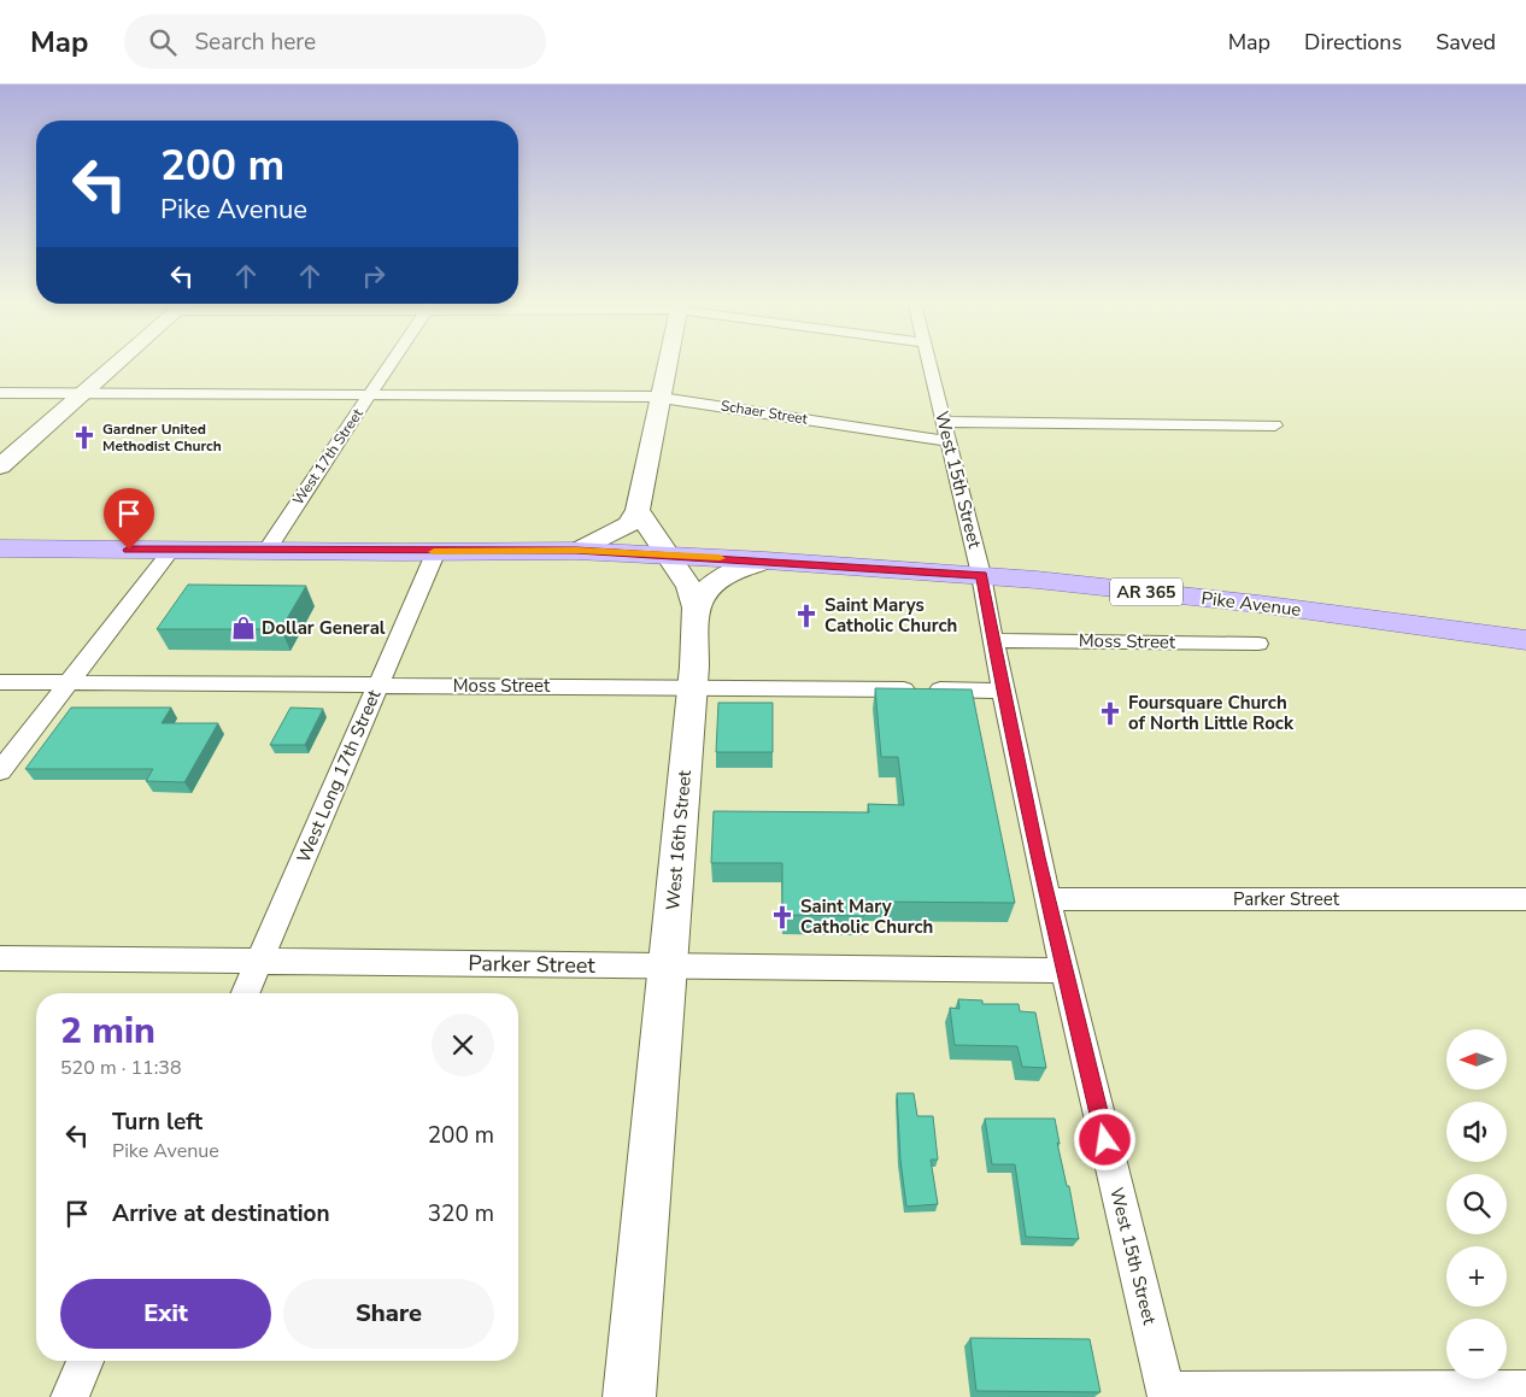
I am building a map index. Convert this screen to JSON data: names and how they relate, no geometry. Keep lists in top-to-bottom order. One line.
{"streets":{"main road":["AR 365","Pike Avenue"],"street":["Schaer Street","West 17th Street","West 15th Street","Moss Street","West Long 17th Street","West 16th Street","Parker Street"]},"crossings":[["Schaer Street","West 17th Street"],["Schaer Street","West 15th Street"],["West 17th Street","Pike Avenue"],["West 15th Street","Pike Avenue"],["West 15th Street","Moss Street"],["West 15th Street","Parker Street"],["Pike Avenue","West Long 17th Street"],["Pike Avenue","West 16th Street"],["Moss Street","West Long 17th Street"],["Moss Street","West 16th Street"],["West Long 17th Street","Parker Street"],["West 16th Street","Parker Street"]],"places":{"church":["Gardner United Methodist Church","Saint Marys Catholic Church","Foursquare Church of North Little Rock","Saint Mary Catholic Church"],"shop":["Dollar General"]},"north":"left","page":{"header":"Map","search":"Search here","nav":["Map","Directions","Saved"],"turn":["200 m","Pike Avenue"],"heading":["2 min","520 m · 11:38"],"map_buttons":["+","−"],"list":[{"name":"Turn left","note":"Pike Avenue","value":"200 m"},{"name":"Arrive at destination","value":"320 m"}],"buttons":["Exit","Share"]}}
